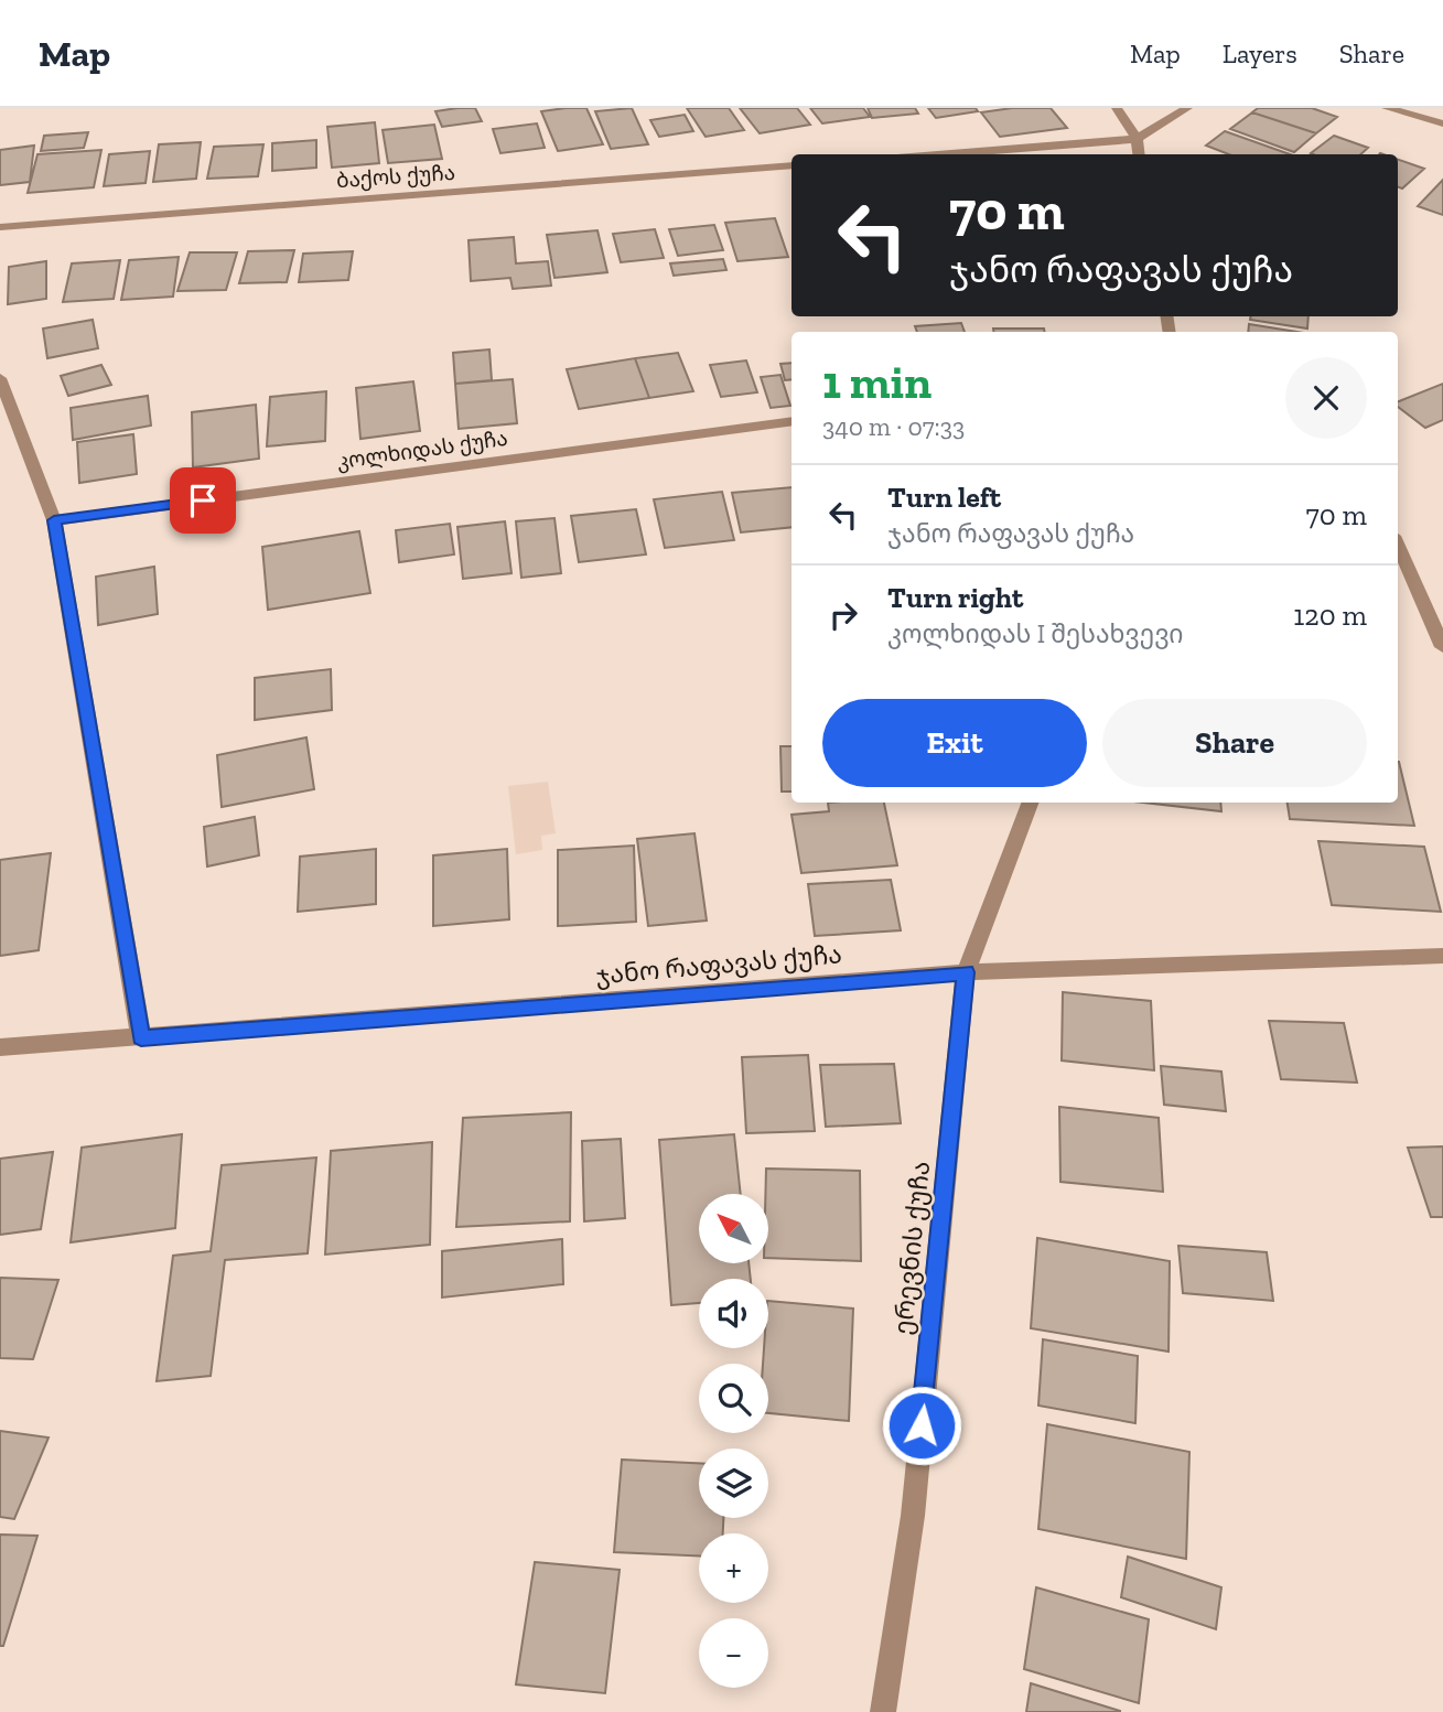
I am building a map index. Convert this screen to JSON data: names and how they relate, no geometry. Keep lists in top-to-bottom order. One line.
{"streets":{"street":["ბაქოს ქუჩა","კოლხიდას ქუჩა","ჯანო რაფავას ქუჩა","ერევნის ქუჩა"]},"crossings":[["ჯანო რაფავას ქუჩა","ერევნის ქუჩა"]],"north":"top left","page":{"header":"Map","nav":["Map","Layers","Share"],"turn":["70 m","ჯანო რაფავას ქუჩა"],"heading":["1 min","340 m · 07:33"],"list":[{"name":"Turn left","note":"ჯანო რაფავას ქუჩა","value":"70 m"},{"name":"Turn right","note":"კოლხიდას I შესახვევი","value":"120 m"}],"buttons":["Exit","Share"],"map_buttons":["+","−"]}}
